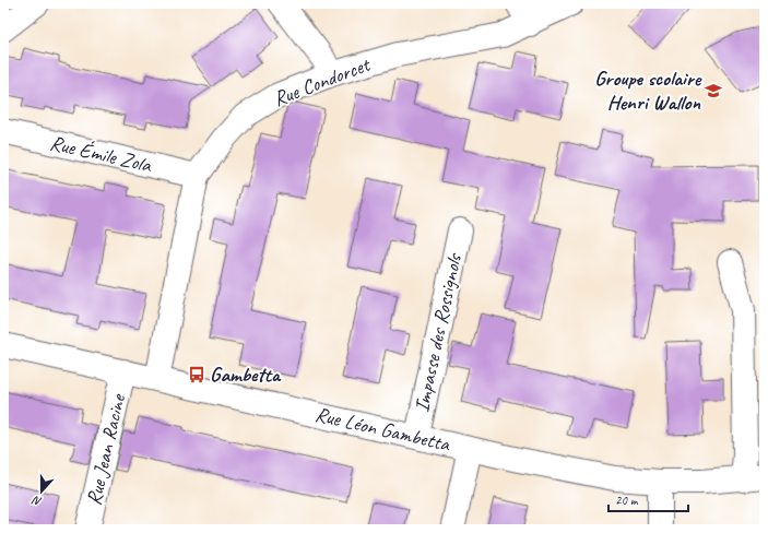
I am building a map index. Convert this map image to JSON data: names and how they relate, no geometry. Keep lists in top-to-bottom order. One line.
{"streets":{"street":["Rue Condorcet","Rue Émile Zola","Impasse des Rossignols","Rue Léon Gambetta","Rue Jean Racine"]},"crossings":[["Rue Condorcet","Rue Émile Zola"],["Rue Condorcet","Rue Léon Gambetta"],["Impasse des Rossignols","Rue Léon Gambetta"],["Rue Léon Gambetta","Rue Jean Racine"]],"places":{"school or university":["Groupe scolaire Henri Wallon"],"bus stop":["Gambetta"]},"scale_bar":"20 m","north":"bottom"}
